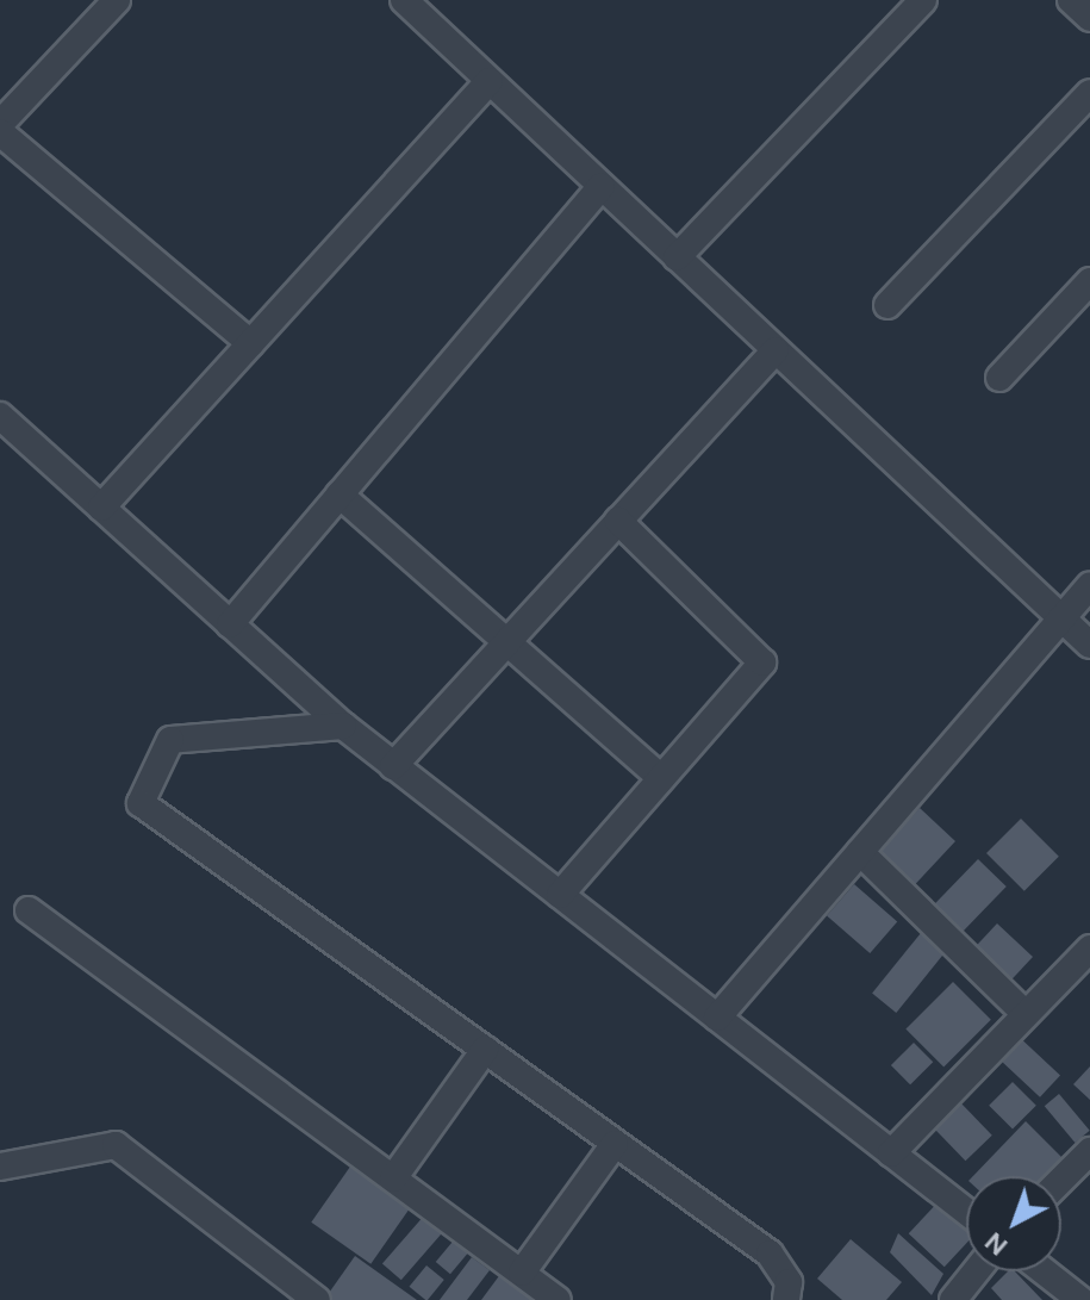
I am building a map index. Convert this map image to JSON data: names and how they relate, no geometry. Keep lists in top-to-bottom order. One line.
{"north":"bottom left"}
